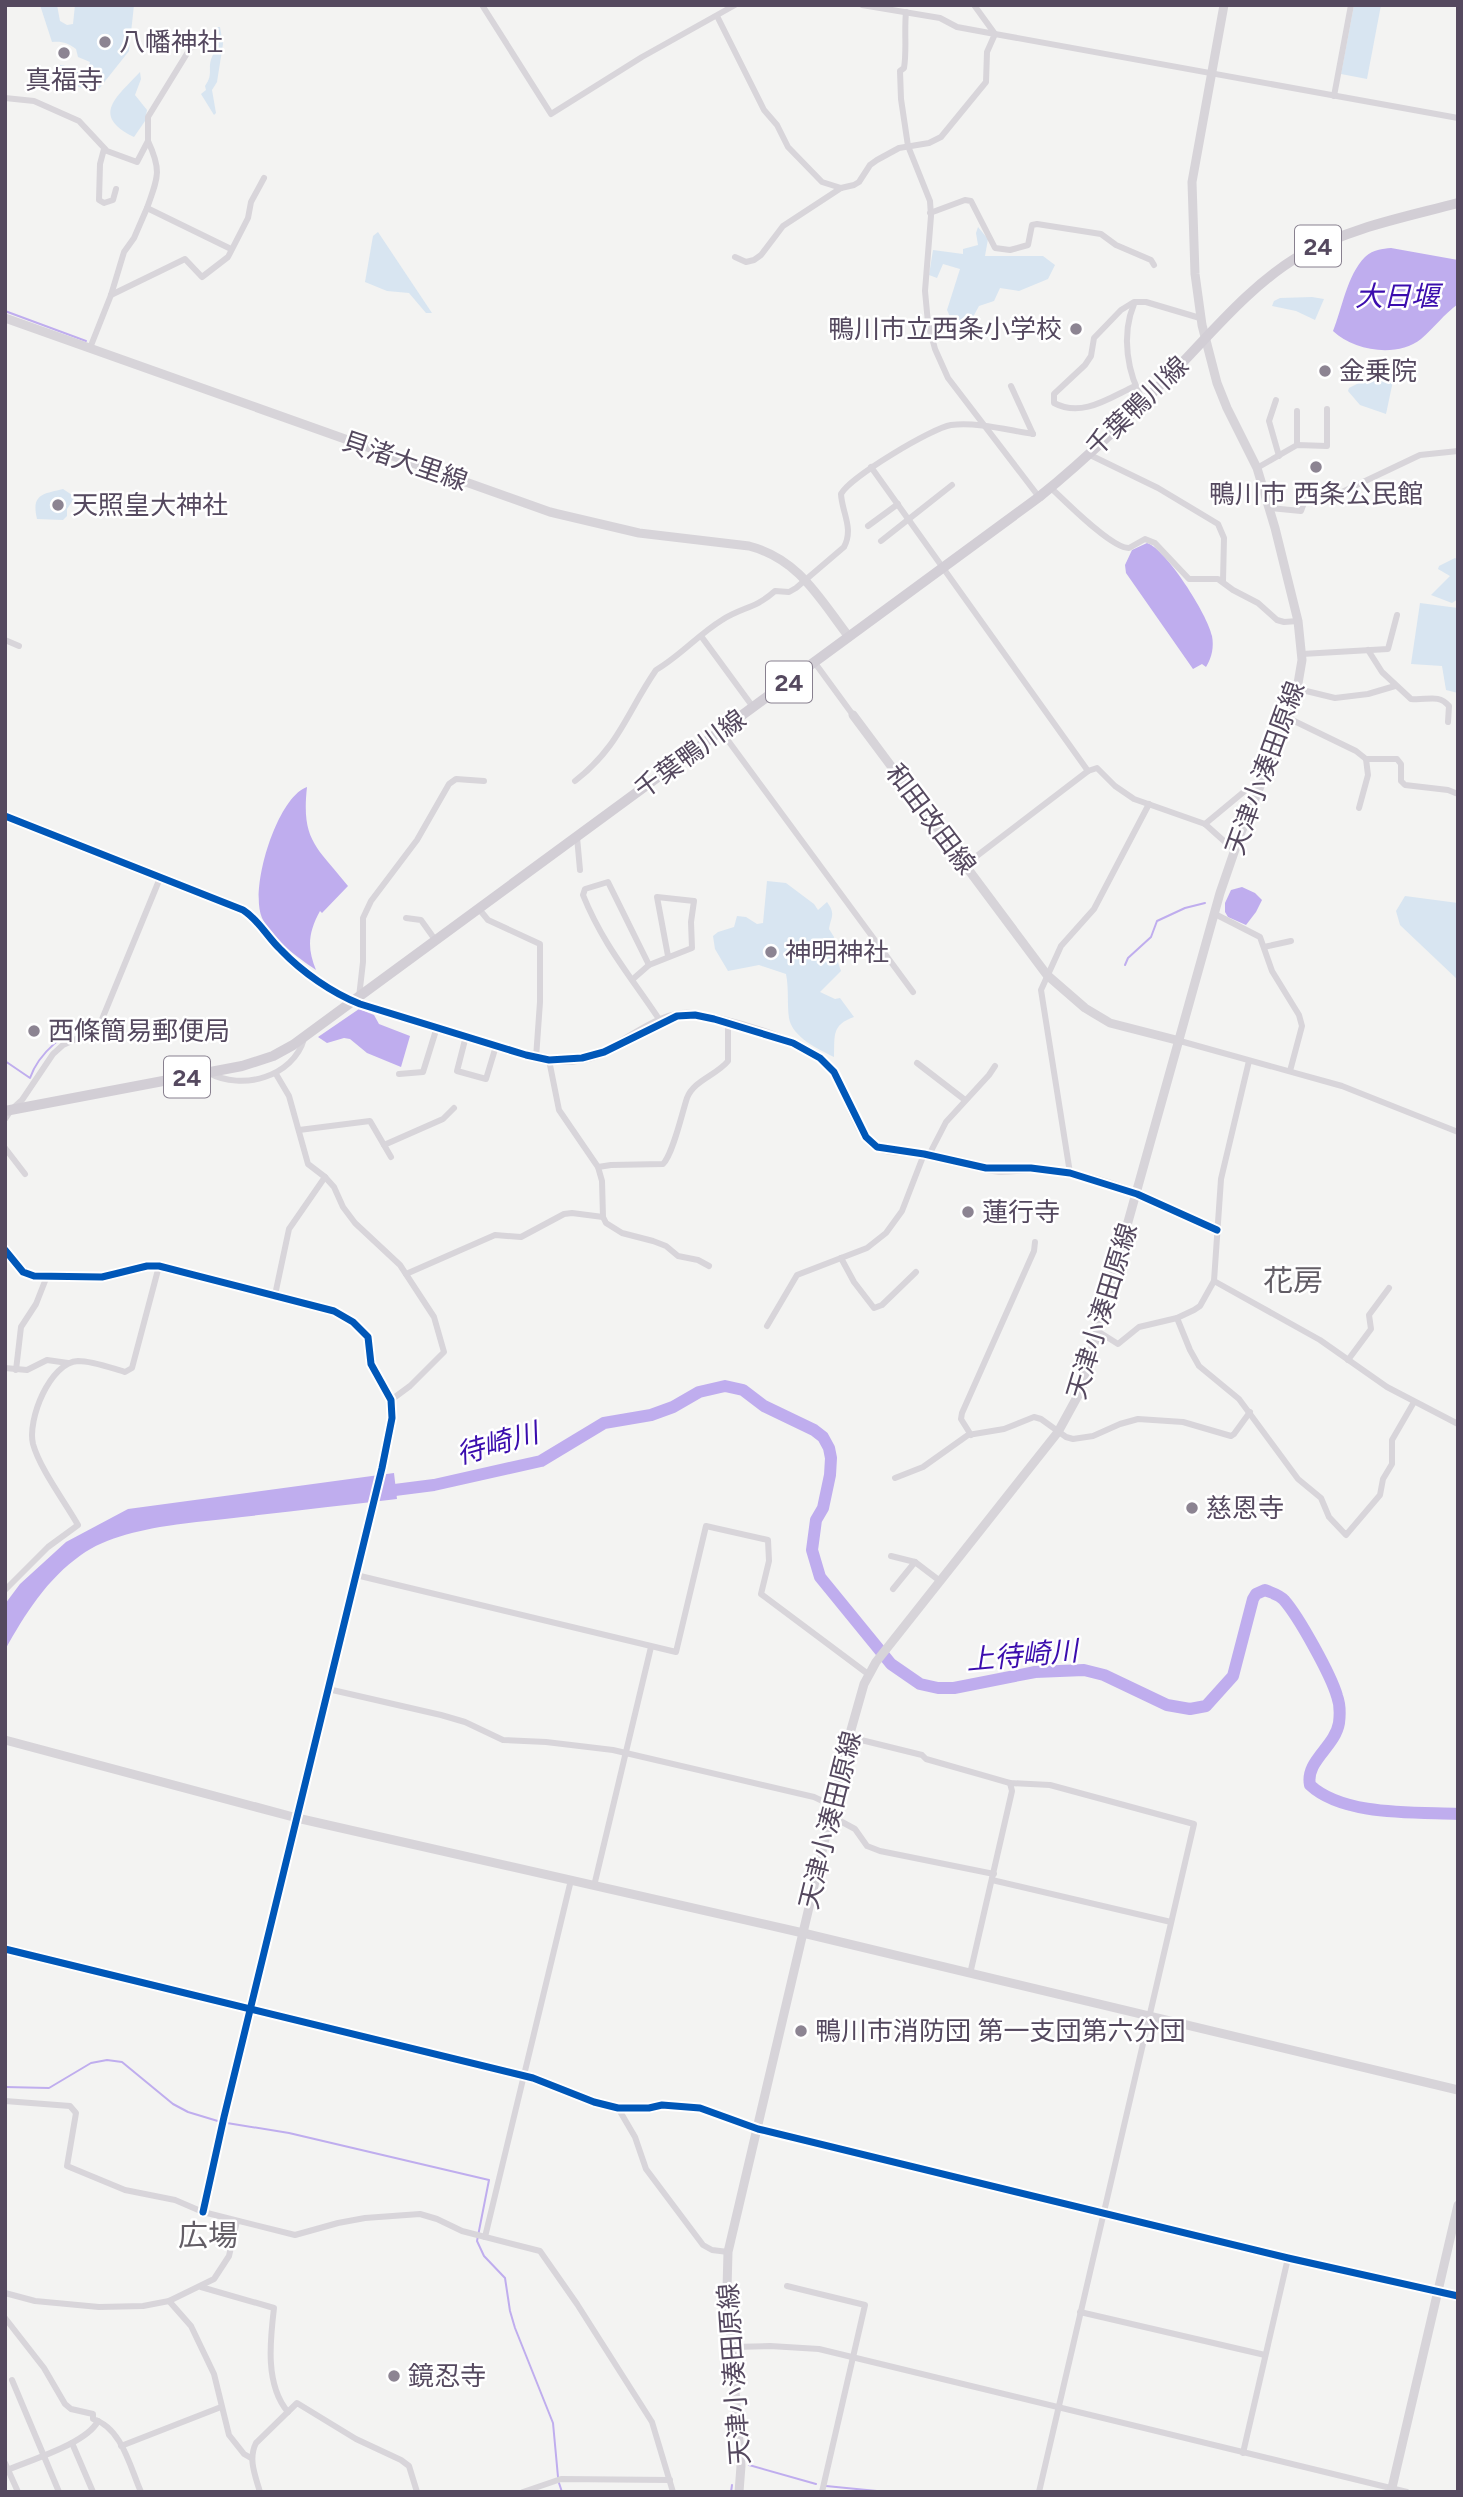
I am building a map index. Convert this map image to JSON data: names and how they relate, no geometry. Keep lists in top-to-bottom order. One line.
{"streets":{"main road":["24","千葉鴨川線"],"street":["貝渚大里線","天津小湊田原線","和田改田線"]},"crossings":[["千葉鴨川線","貝渚大里線"],["千葉鴨川線","天津小湊田原線"],["千葉鴨川線","和田改田線"],["天津小湊田原線","和田改田線"]],"districts":["花房","広場"],"water":["大日堰","待崎川","上待崎川"],"places":["八幡神社","真福寺","鴨川市立西条小学校","金乗院","鴨川市 西条公民館","天照皇大神社","神明神社","西條簡易郵便局","蓮行寺","慈恩寺","鴨川市消防団 第一支団第六分団","鏡忍寺"]}
